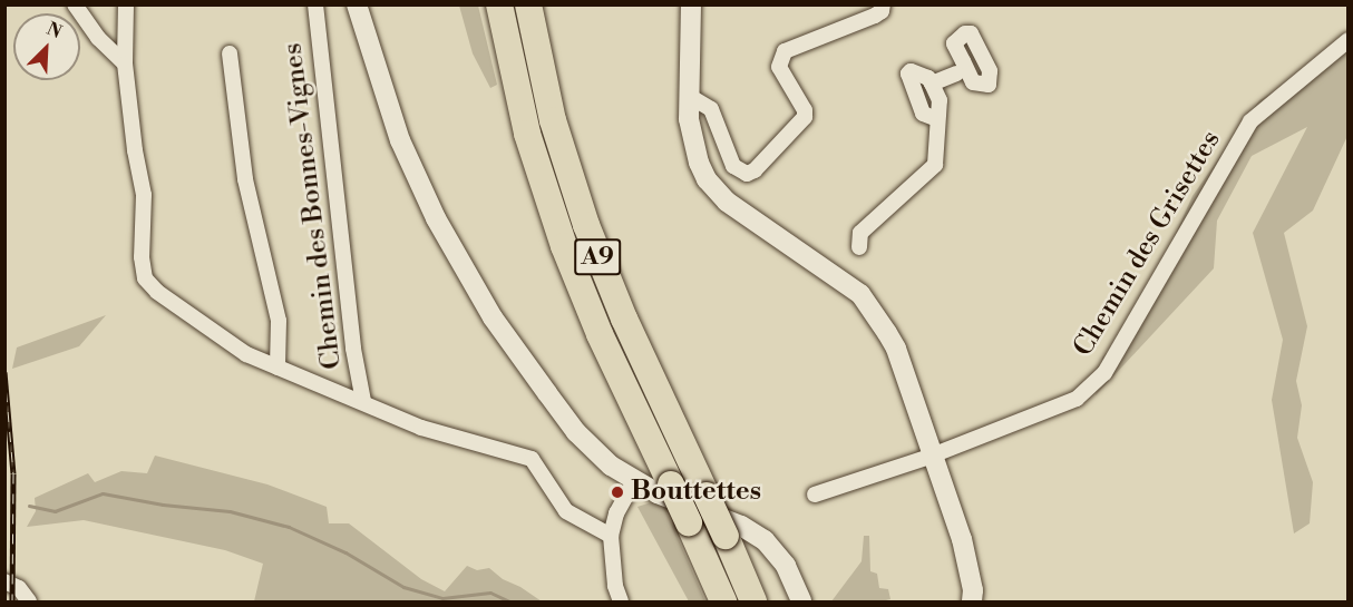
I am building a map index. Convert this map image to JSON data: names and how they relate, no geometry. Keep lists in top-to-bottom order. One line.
{"streets":{"highway":["A9"],"street":["Chemin des Bonnes-Vignes","Chemin des Grisettes"]},"places":["Bouttettes"],"north":"top right"}
